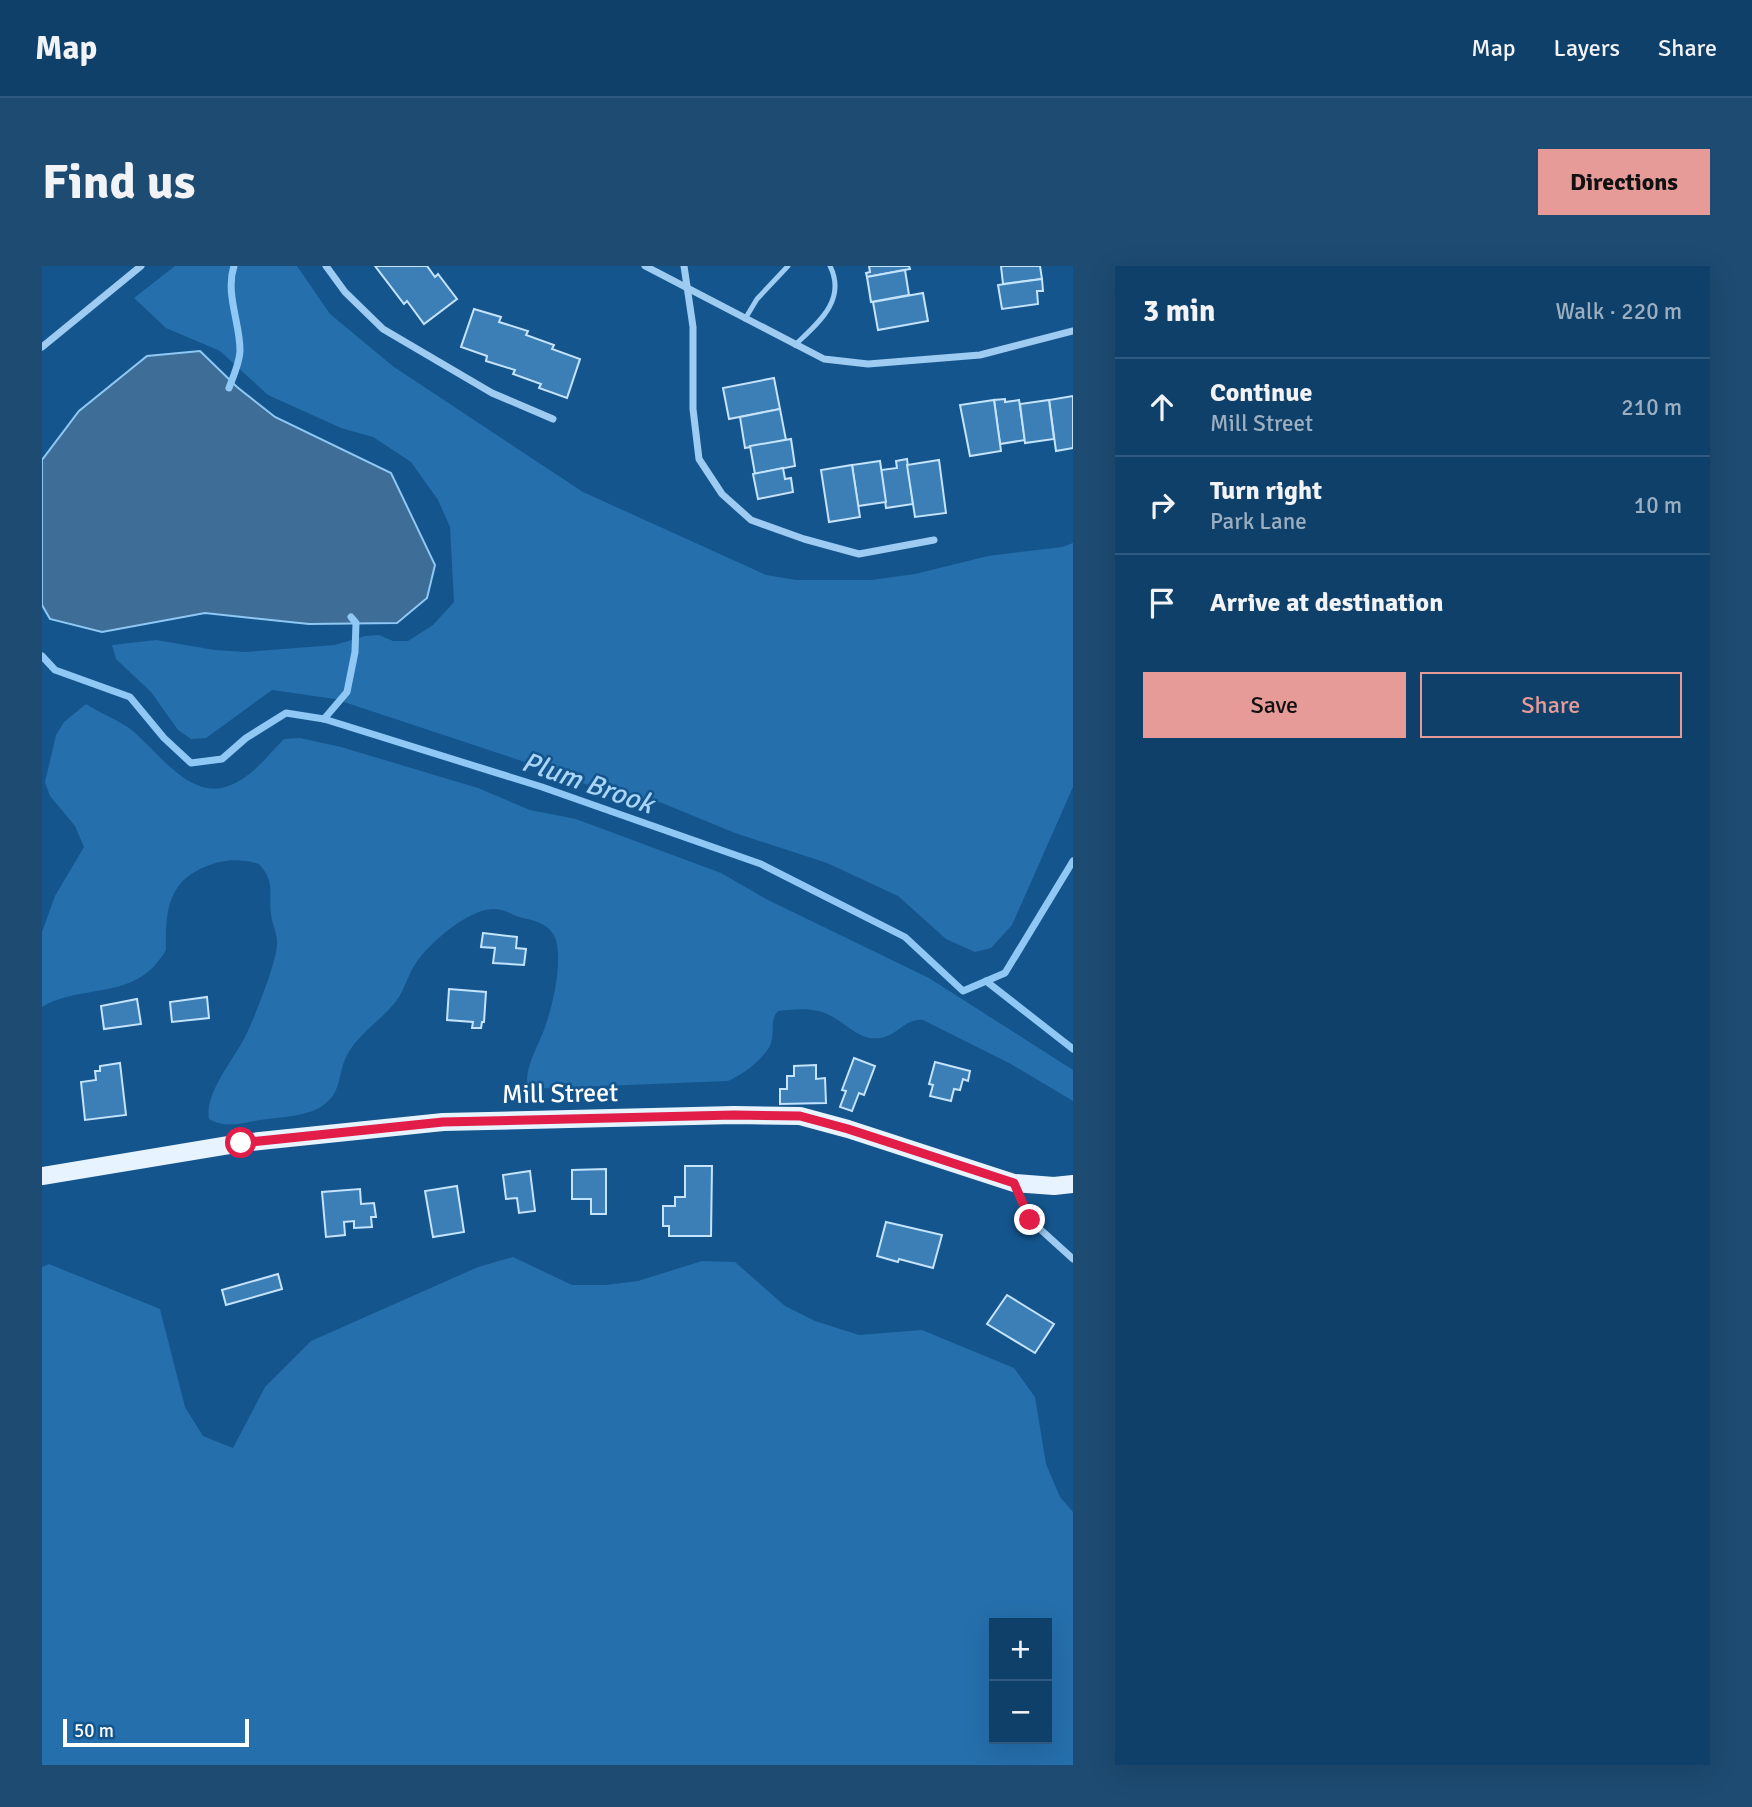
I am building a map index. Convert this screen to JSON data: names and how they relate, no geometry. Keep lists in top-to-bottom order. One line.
{"streets":{"main road":["Mill Street"]},"water":["Plum Brook"],"scale_bar":"50 m","page":{"header":"Map","nav":["Map","Layers","Share"],"buttons":["Directions",["Save","Share"]],"title":"Find us","heading":["3 min","Walk · 220 m"],"list":[["Continue","Mill Street","210 m"],["Turn right","Park Lane","10 m"],"Arrive at destination"],"map_buttons":["+","−"],"scale":"50 m"}}
